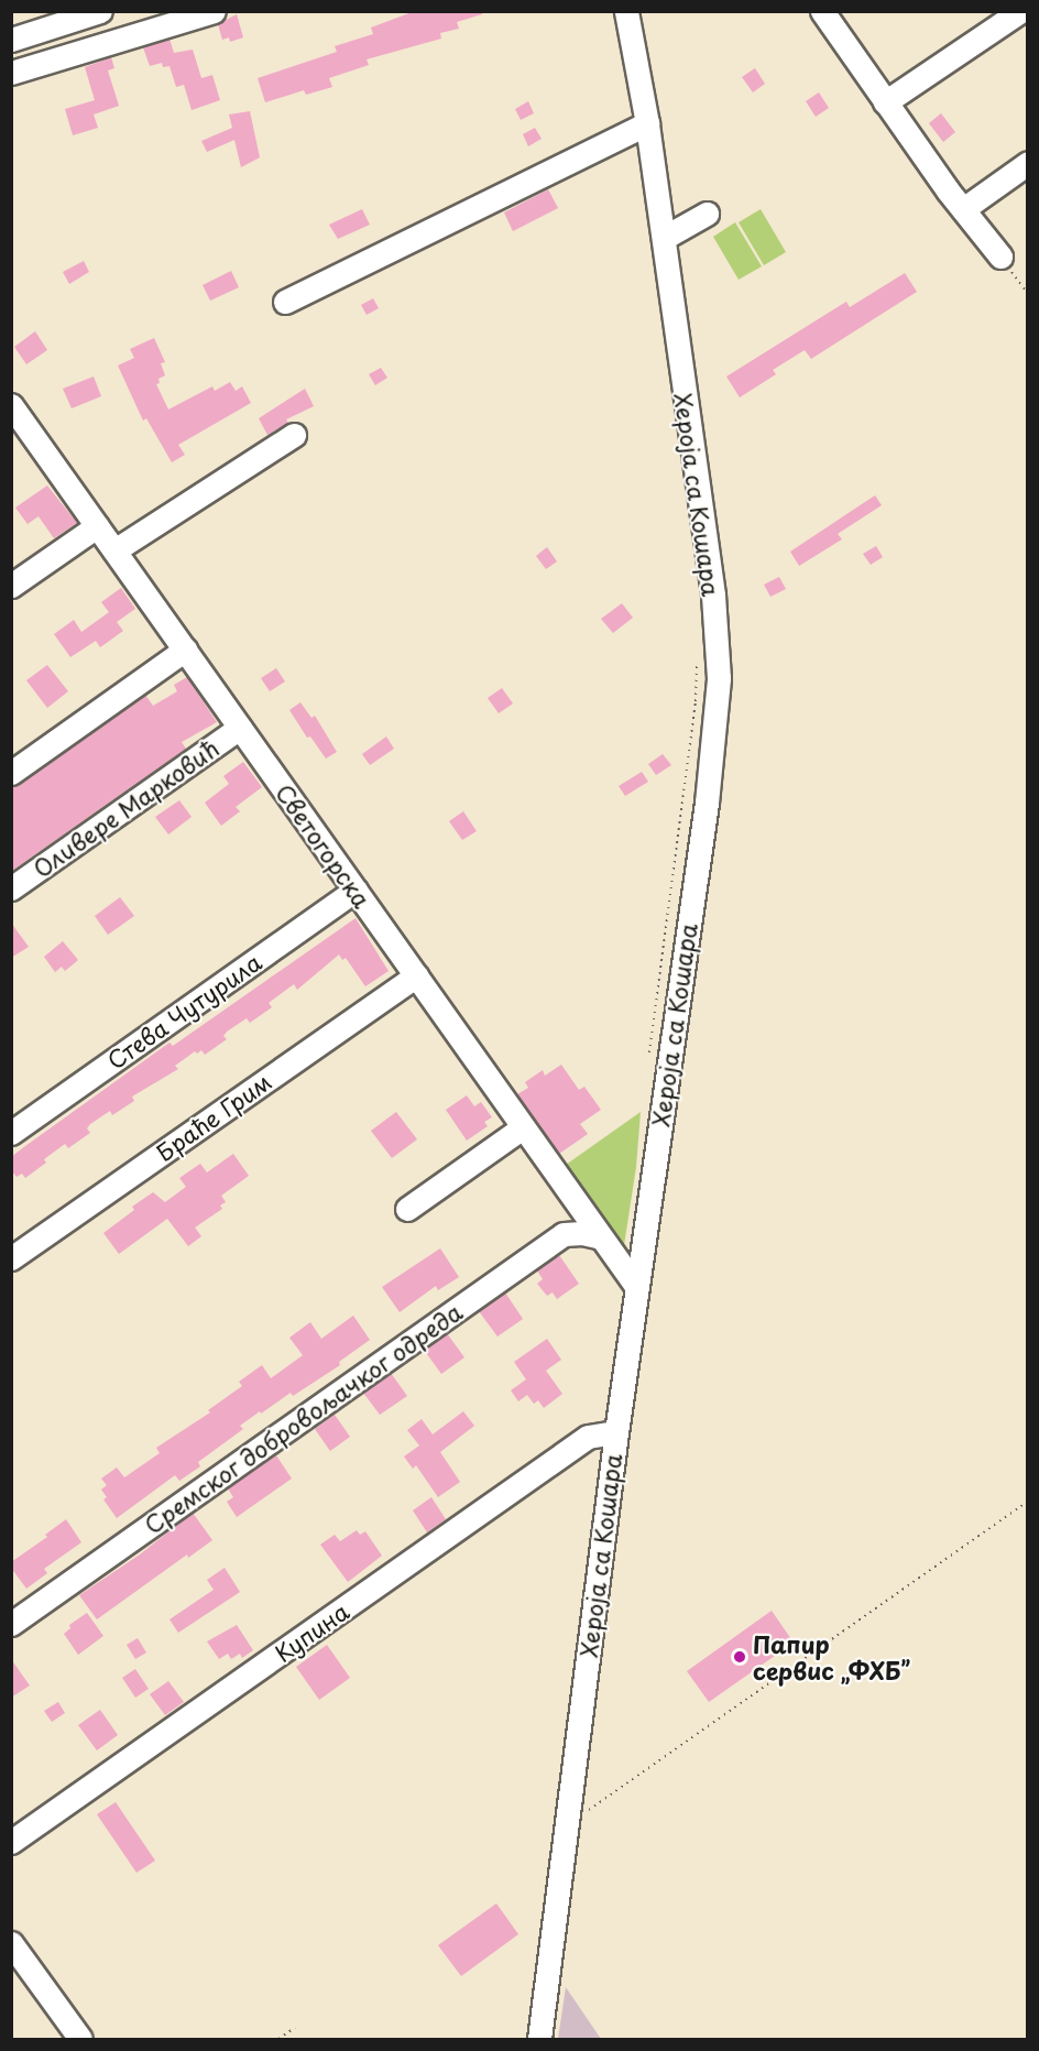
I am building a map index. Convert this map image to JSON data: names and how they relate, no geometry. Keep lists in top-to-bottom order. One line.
{"streets":{"street":["Хероја са Кошара","Оливере Марковић","Светогорска","Стева Чутурила","Браће Грим","Сремског добровољачког одреда","Купина"]},"crossings":[["Хероја са Кошара","Светогорска"],["Хероја са Кошара","Купина"],["Оливере Марковић","Светогорска"],["Светогорска","Стева Чутурила"],["Светогорска","Браће Грим"],["Светогорска","Сремског добровољачког одреда"]],"places":["Папир сервис „ФХБ”"]}
